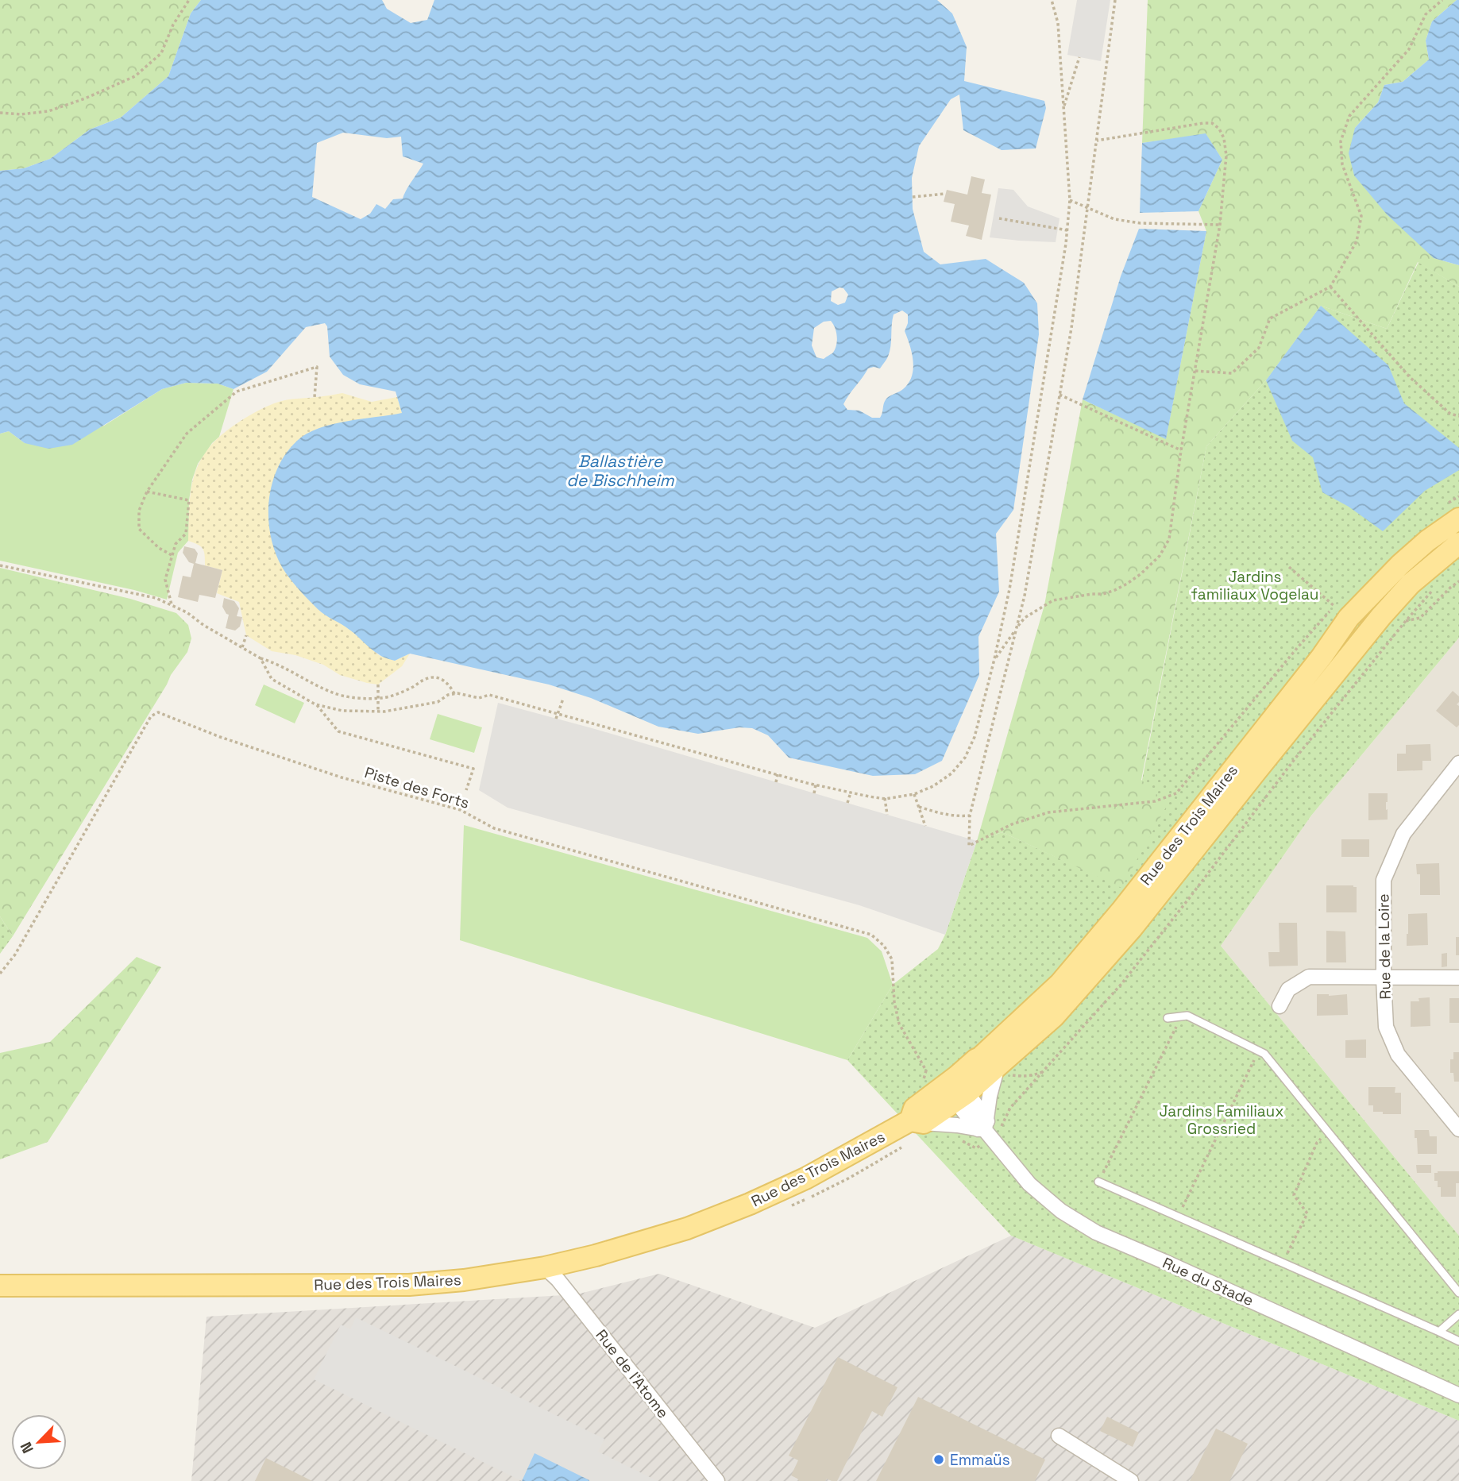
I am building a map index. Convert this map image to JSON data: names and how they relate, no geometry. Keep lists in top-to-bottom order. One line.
{"streets":{"main road":["Rue des Trois Maires"],"street":["Rue de la Loire","Rue du Stade","Rue de l'Atome"],"path":["Piste des Forts"]},"crossings":[["Rue des Trois Maires","Rue du Stade"],["Rue des Trois Maires","Rue de l'Atome"]],"water":["Ballastière de Bischheim"],"parks":["Jardins familiaux Vogelau","Jardins Familiaux Grossried"],"places":["Emmaüs"],"north":"bottom left"}
